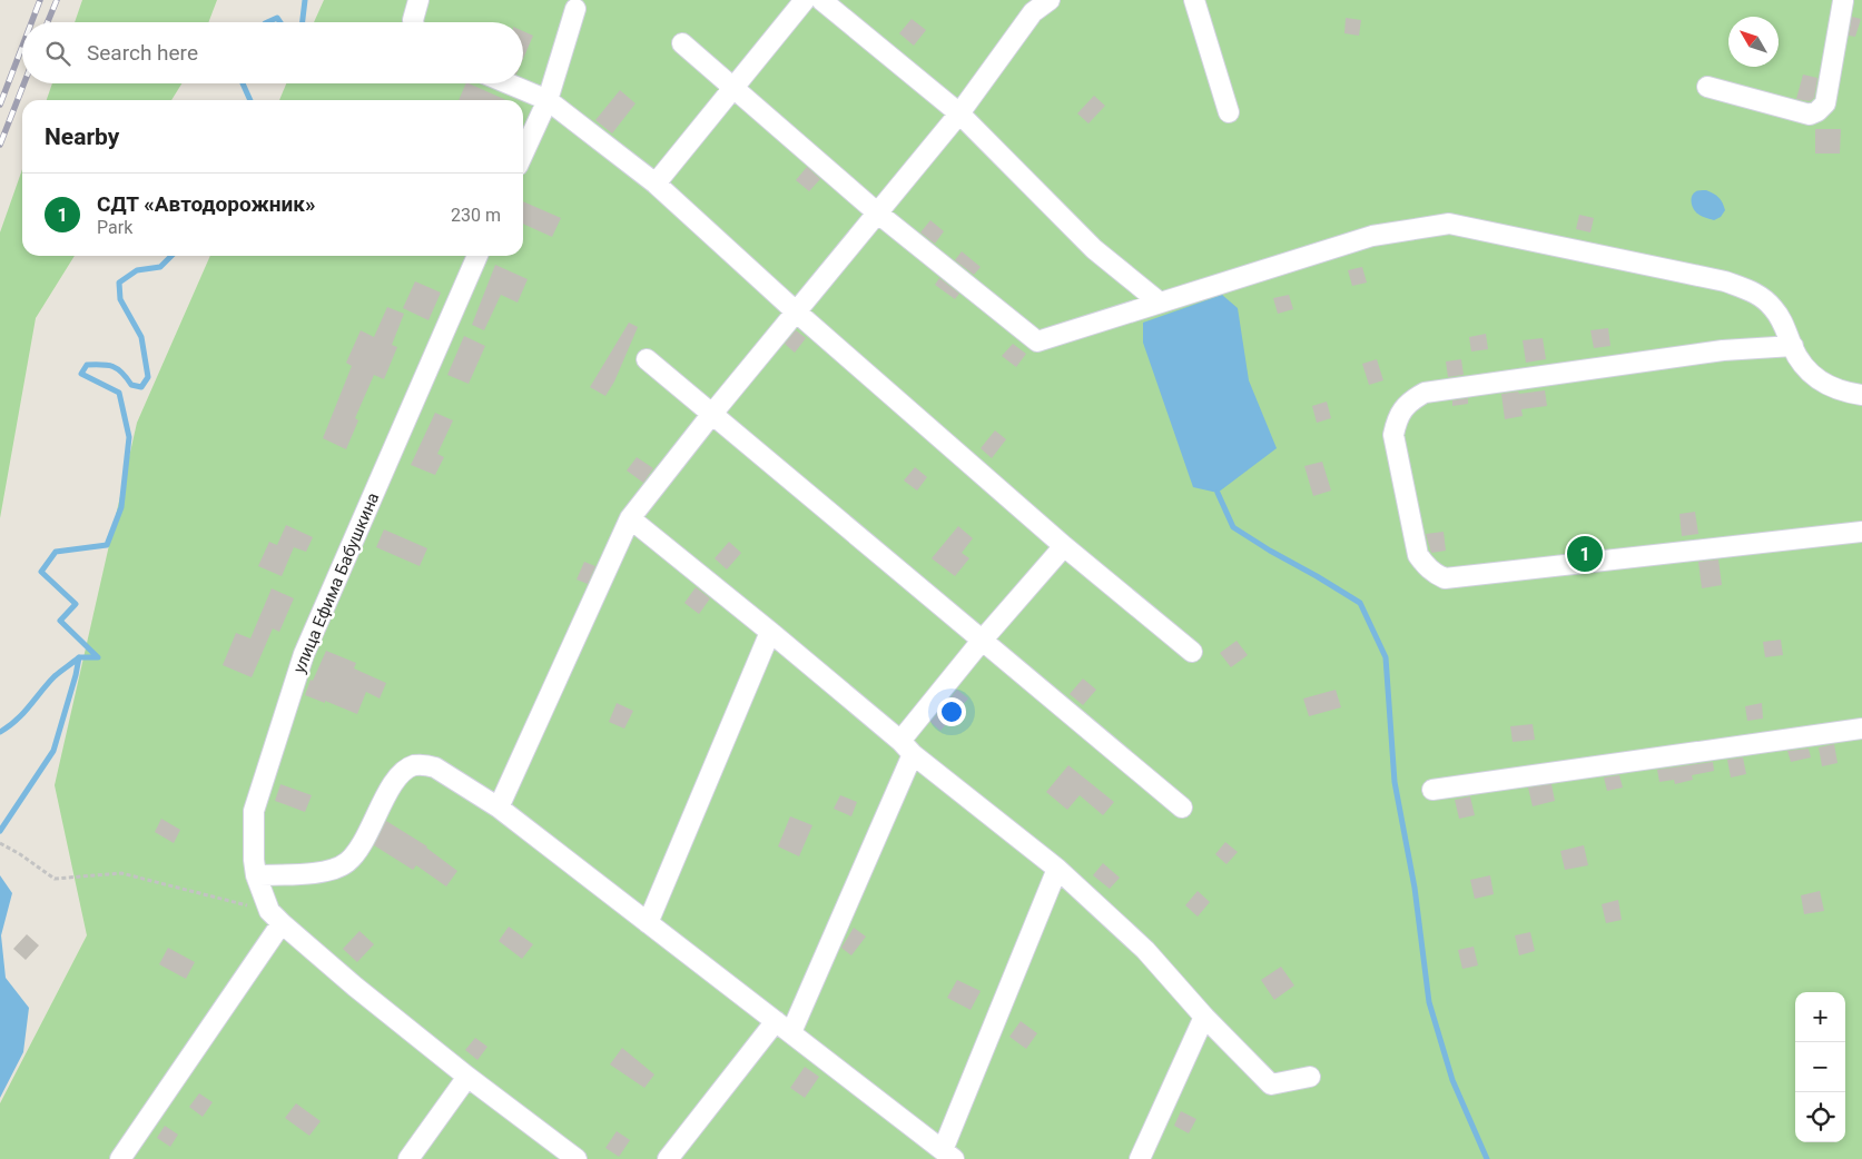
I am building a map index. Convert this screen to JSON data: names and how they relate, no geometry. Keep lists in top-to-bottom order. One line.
{"streets":{"street":["улица Ефима Бабушкина"]},"north":"top left","page":{"search":"Search here","heading":"Nearby","list":[{"mark":"1","name":"СДТ «Автодорожник»","note":"Park","value":"230 m"}],"pins":"1","map_buttons":["+","−"]}}
